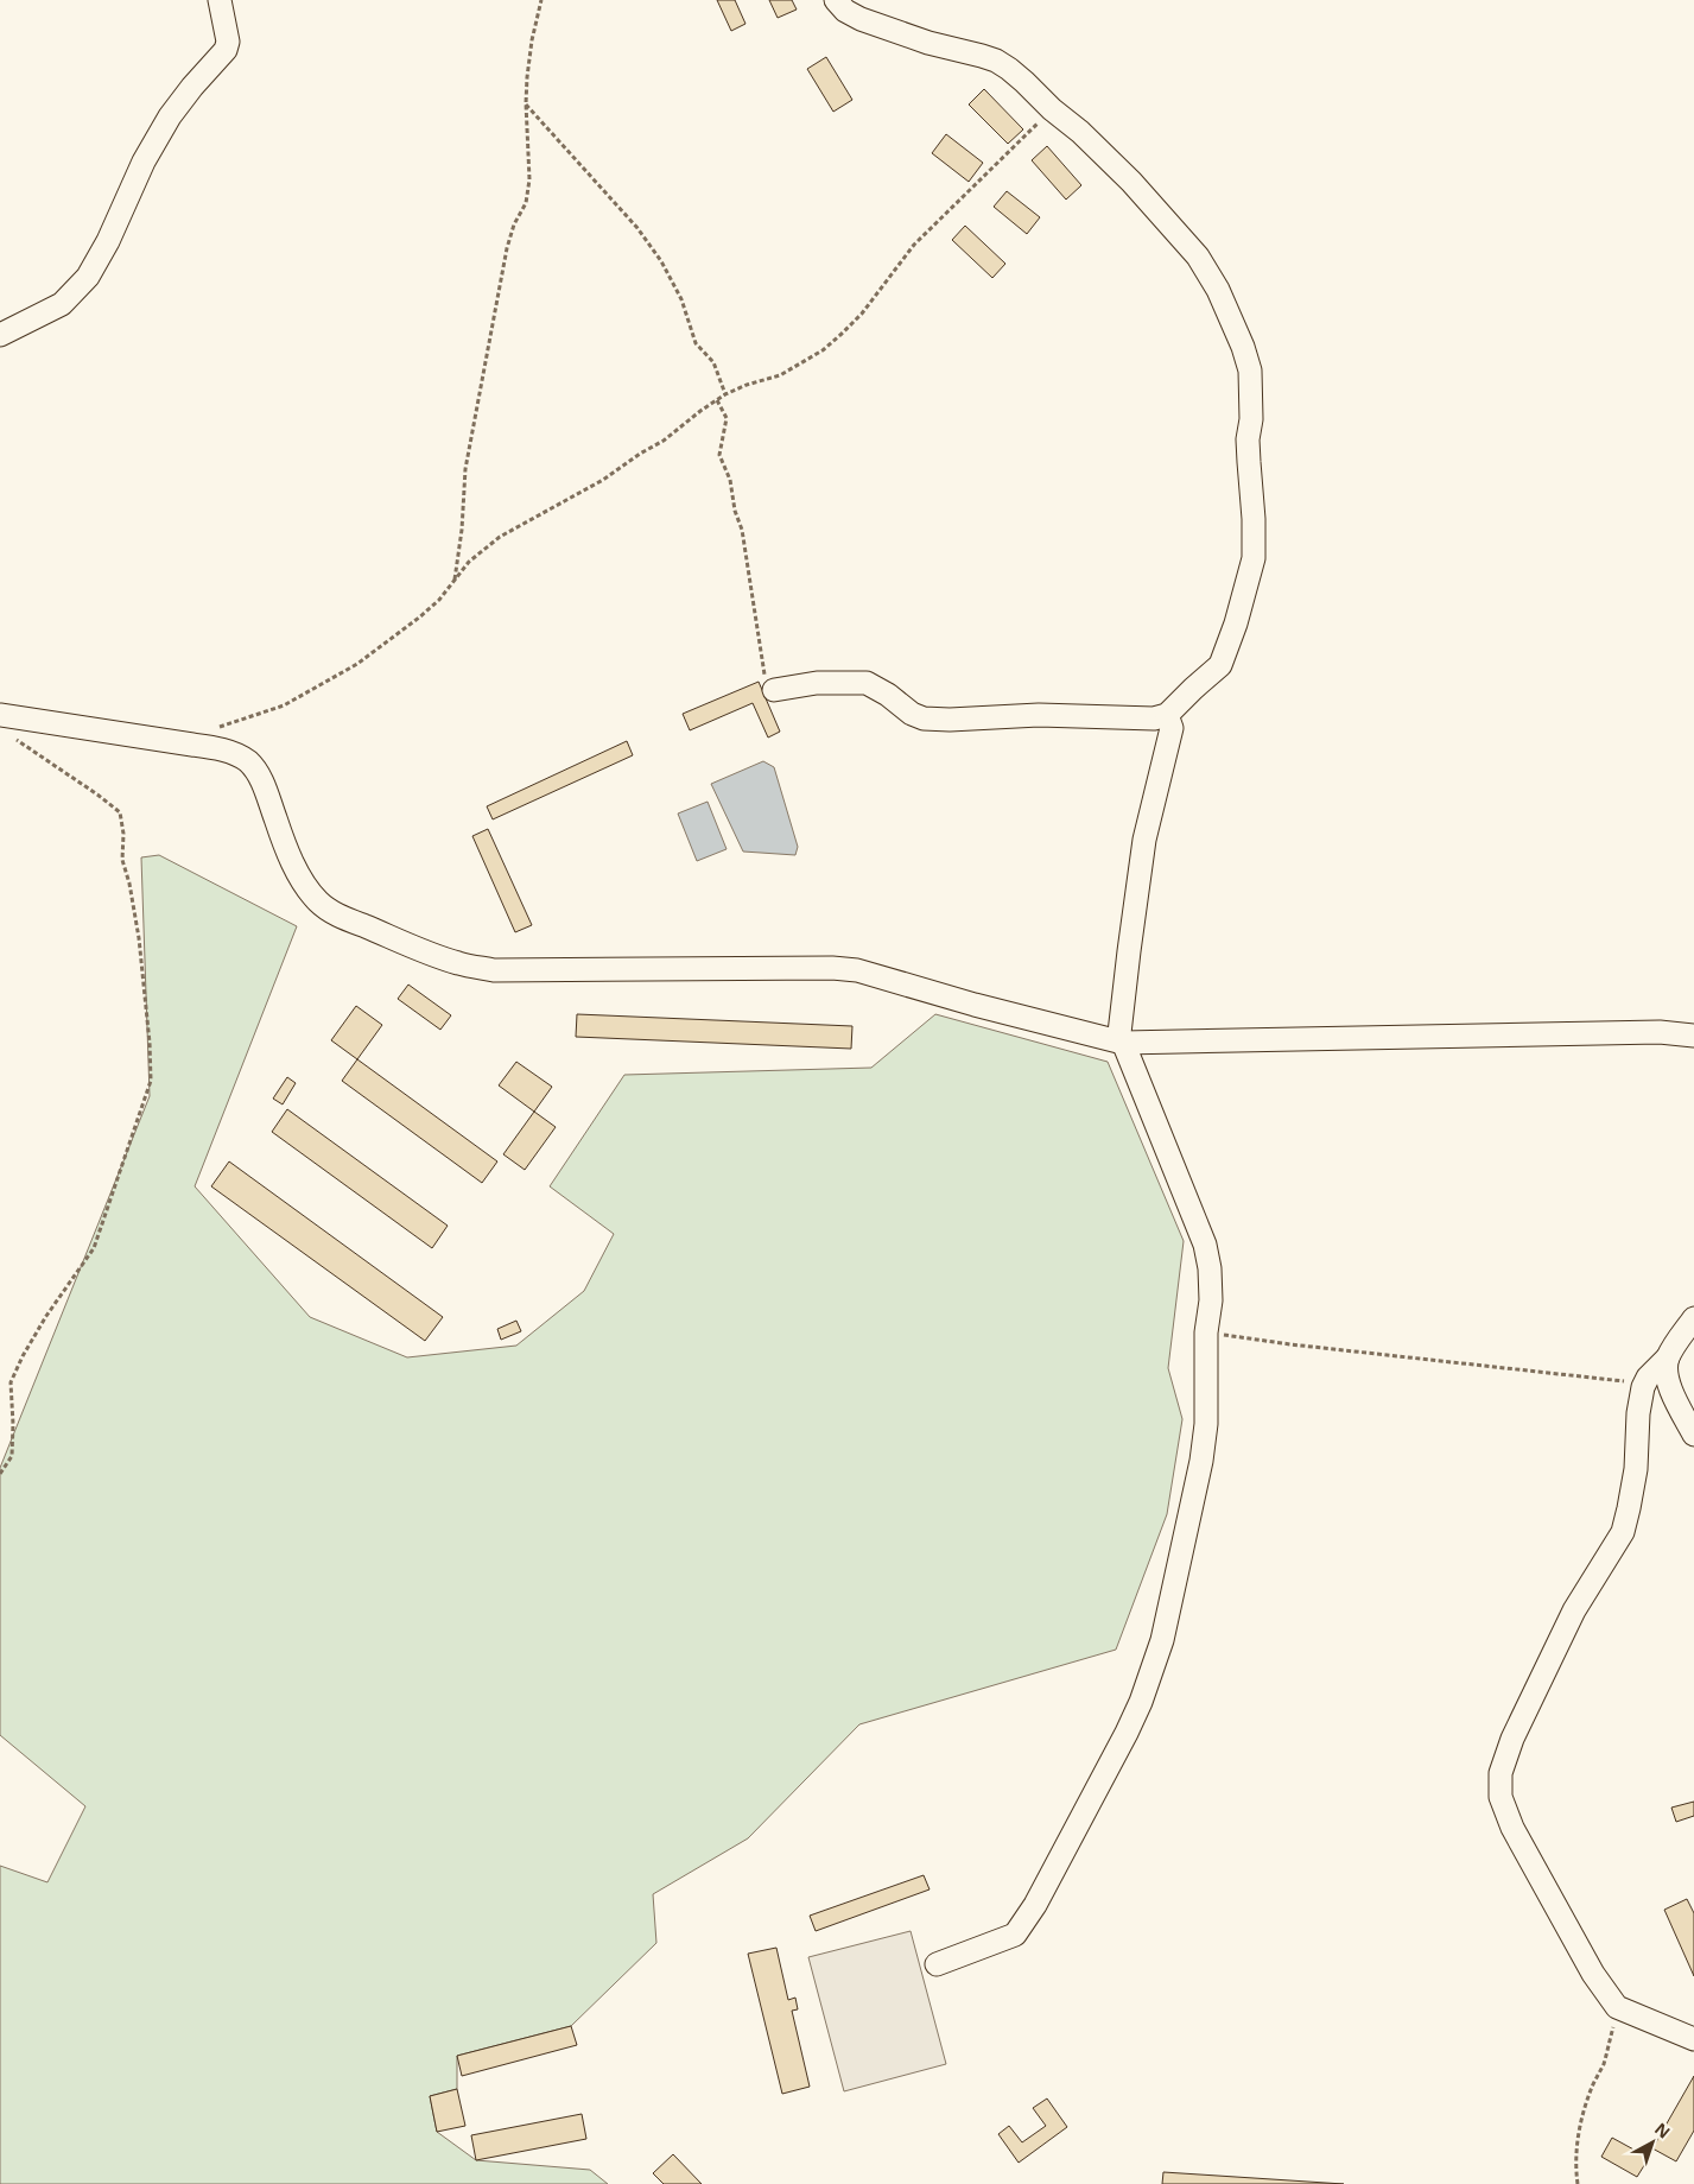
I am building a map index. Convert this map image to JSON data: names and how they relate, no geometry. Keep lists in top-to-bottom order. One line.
{"north":"top right"}
